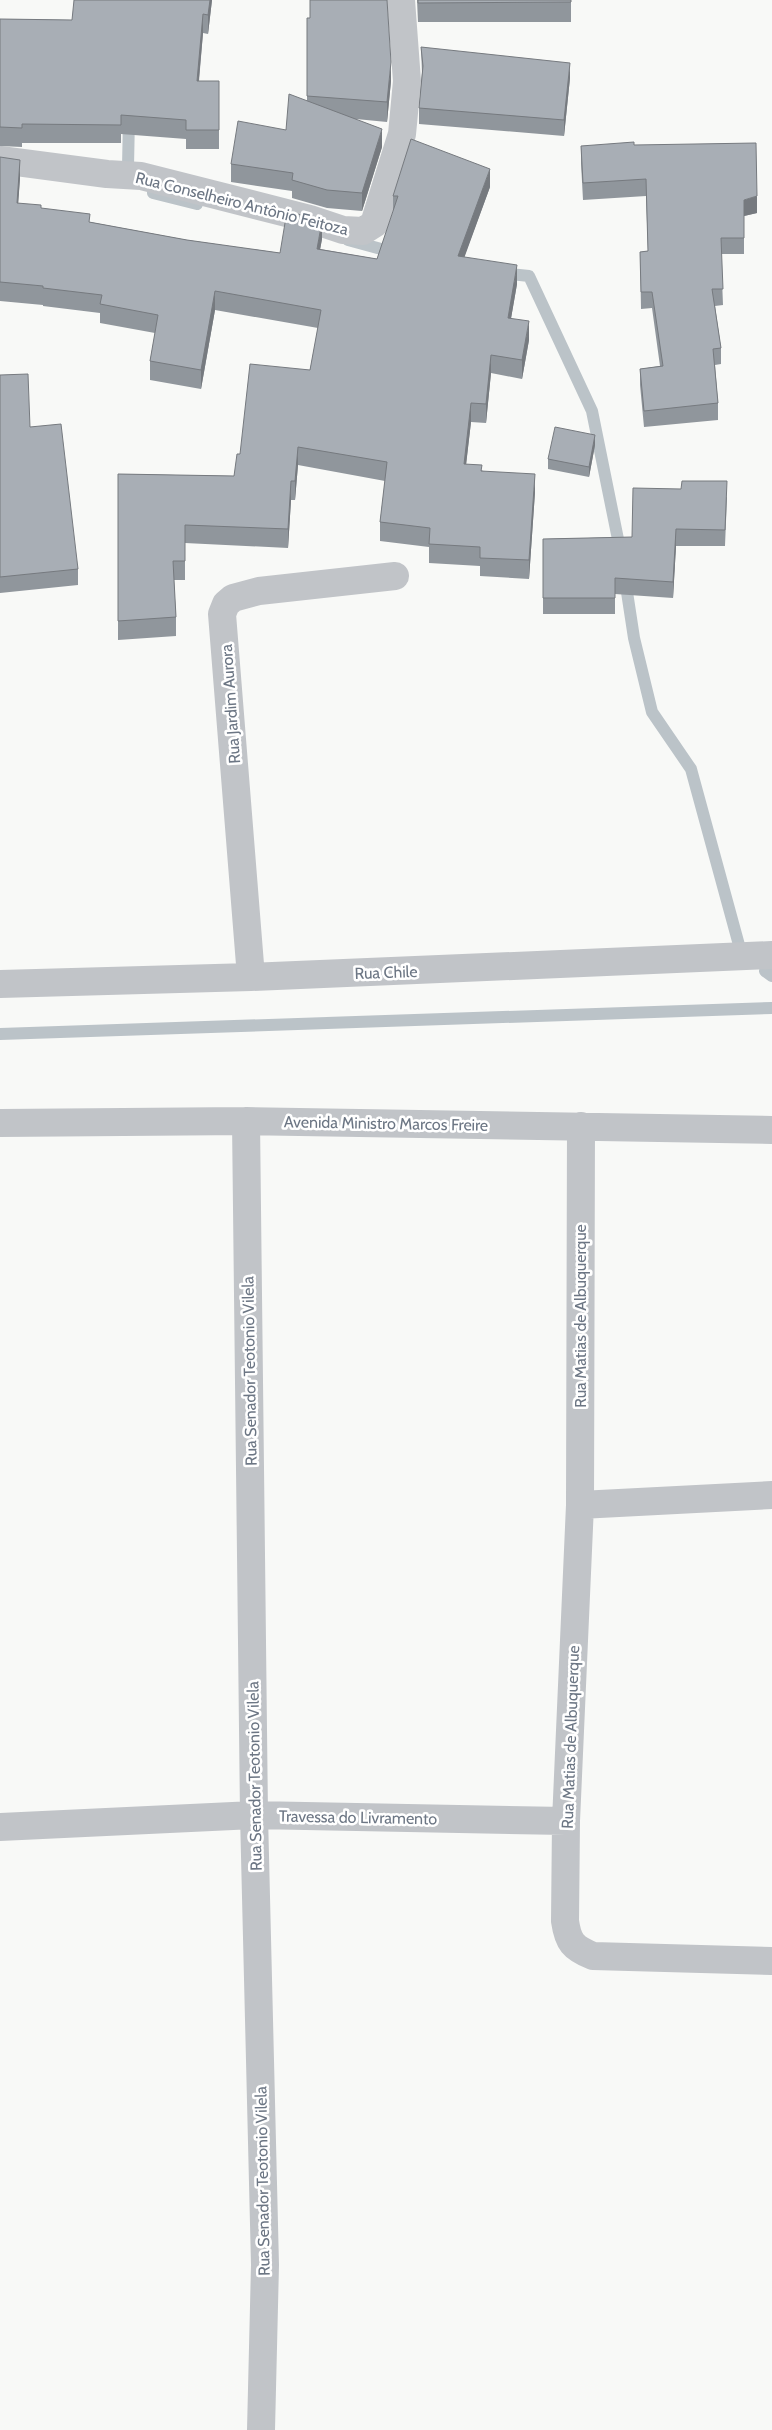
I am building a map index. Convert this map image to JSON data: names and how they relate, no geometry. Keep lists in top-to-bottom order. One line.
{"streets":{"street":["Rua Conselheiro Antônio Feitoza","Rua Jardim Aurora","Rua Chile","Avenida Ministro Marcos Freire","Rua Matias de Albuquerque","Rua Senador Teotonio Vilela","Travessa do Livramento"]},"crossings":[["Rua Jardim Aurora","Rua Chile"],["Avenida Ministro Marcos Freire","Rua Matias de Albuquerque"],["Avenida Ministro Marcos Freire","Rua Senador Teotonio Vilela"],["Rua Matias de Albuquerque","Travessa do Livramento"],["Rua Senador Teotonio Vilela","Travessa do Livramento"]]}
